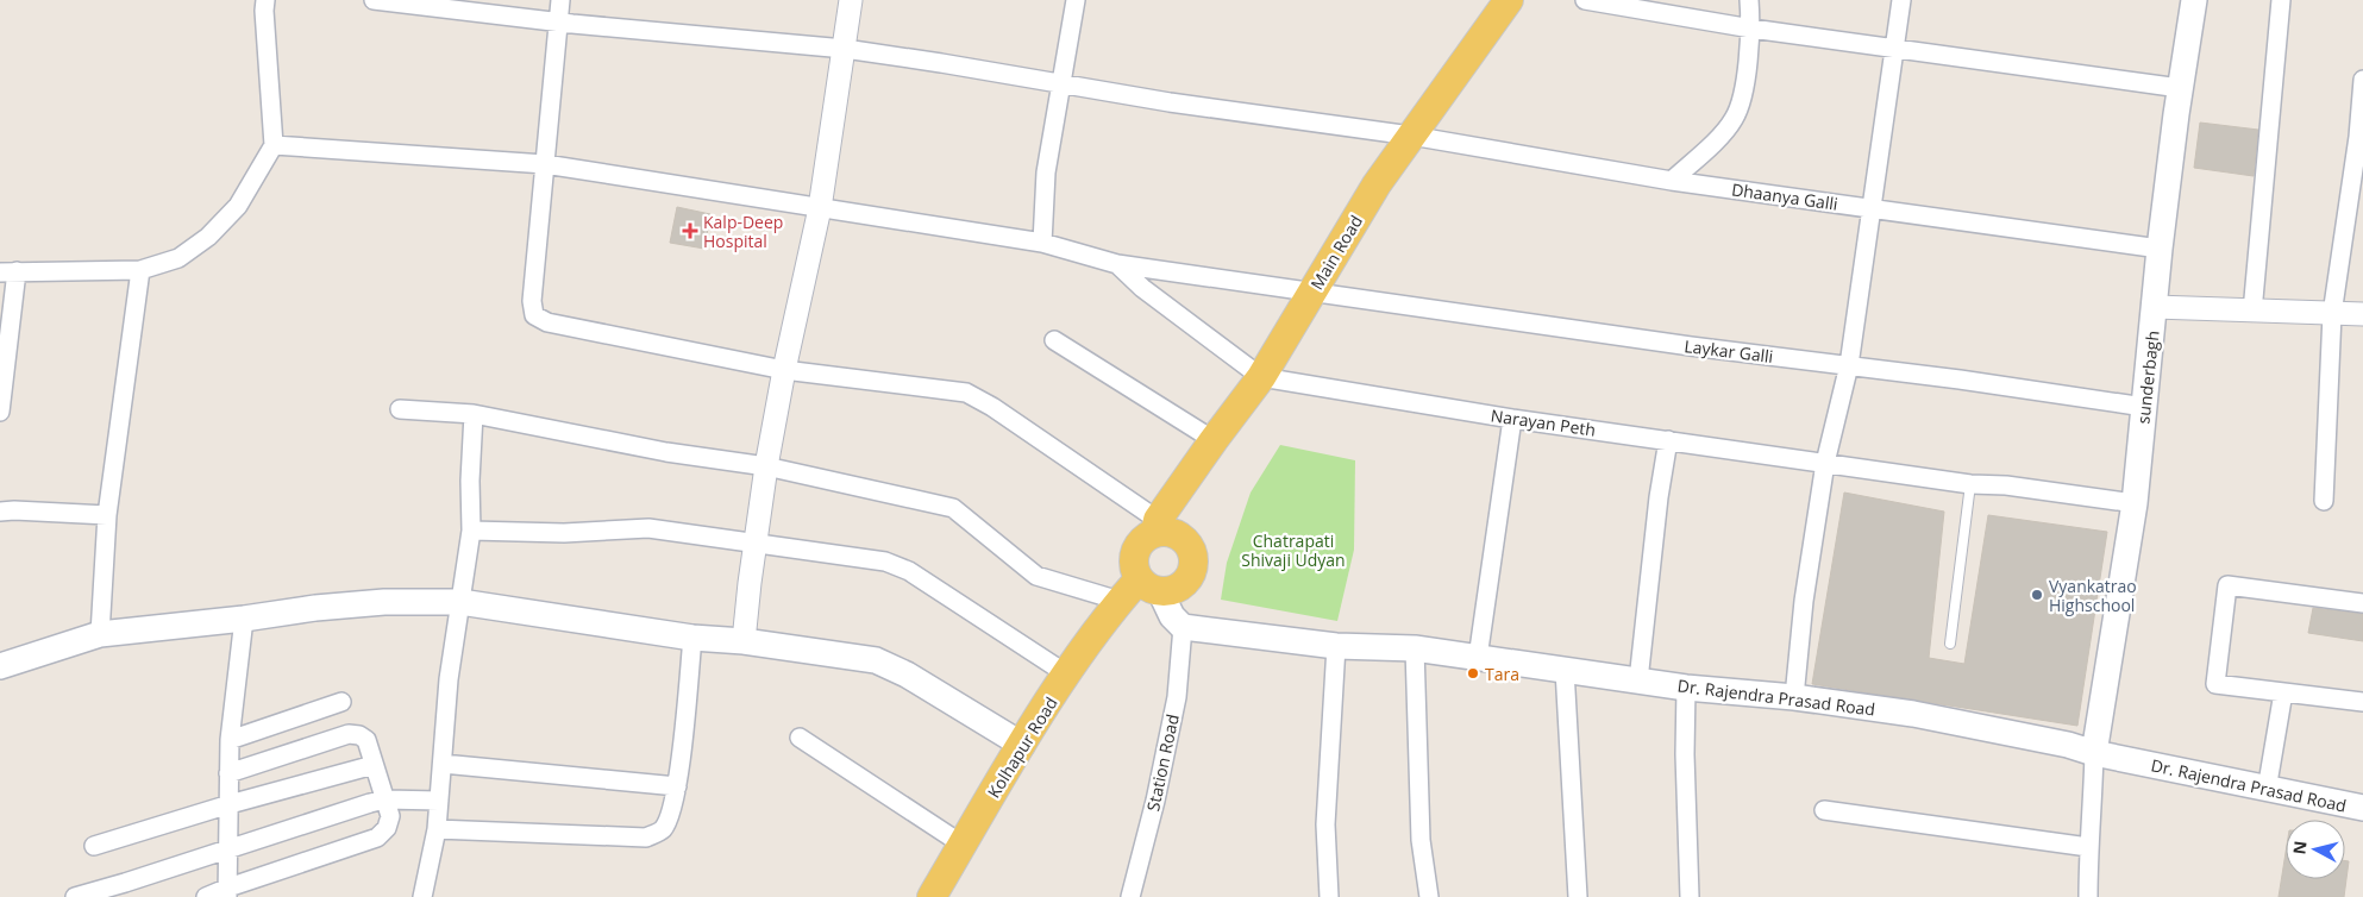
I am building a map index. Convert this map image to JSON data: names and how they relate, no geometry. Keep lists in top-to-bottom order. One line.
{"streets":{"main road":["Main Road","sunderbagh","Dr. Rajendra Prasad Road","Kolhapur Road"],"street":["Dhaanya Galli","Laykar Galli","Narayan Peth","Station Road"]},"crossings":[["Dhaanya Galli","Main Road"],["Dhaanya Galli","sunderbagh"],["Main Road","Laykar Galli"],["Main Road","Narayan Peth"],["Main Road","Kolhapur Road"],["Laykar Galli","sunderbagh"],["sunderbagh","Narayan Peth"],["sunderbagh","Dr. Rajendra Prasad Road"],["Dr. Rajendra Prasad Road","Station Road"]],"parks":["Chatrapati Shivaji Udyan"],"places":{"health":["Kalp-Deep Hospital"],"other":["Vyankatrao Highschool","Tara"]},"north":"left"}
